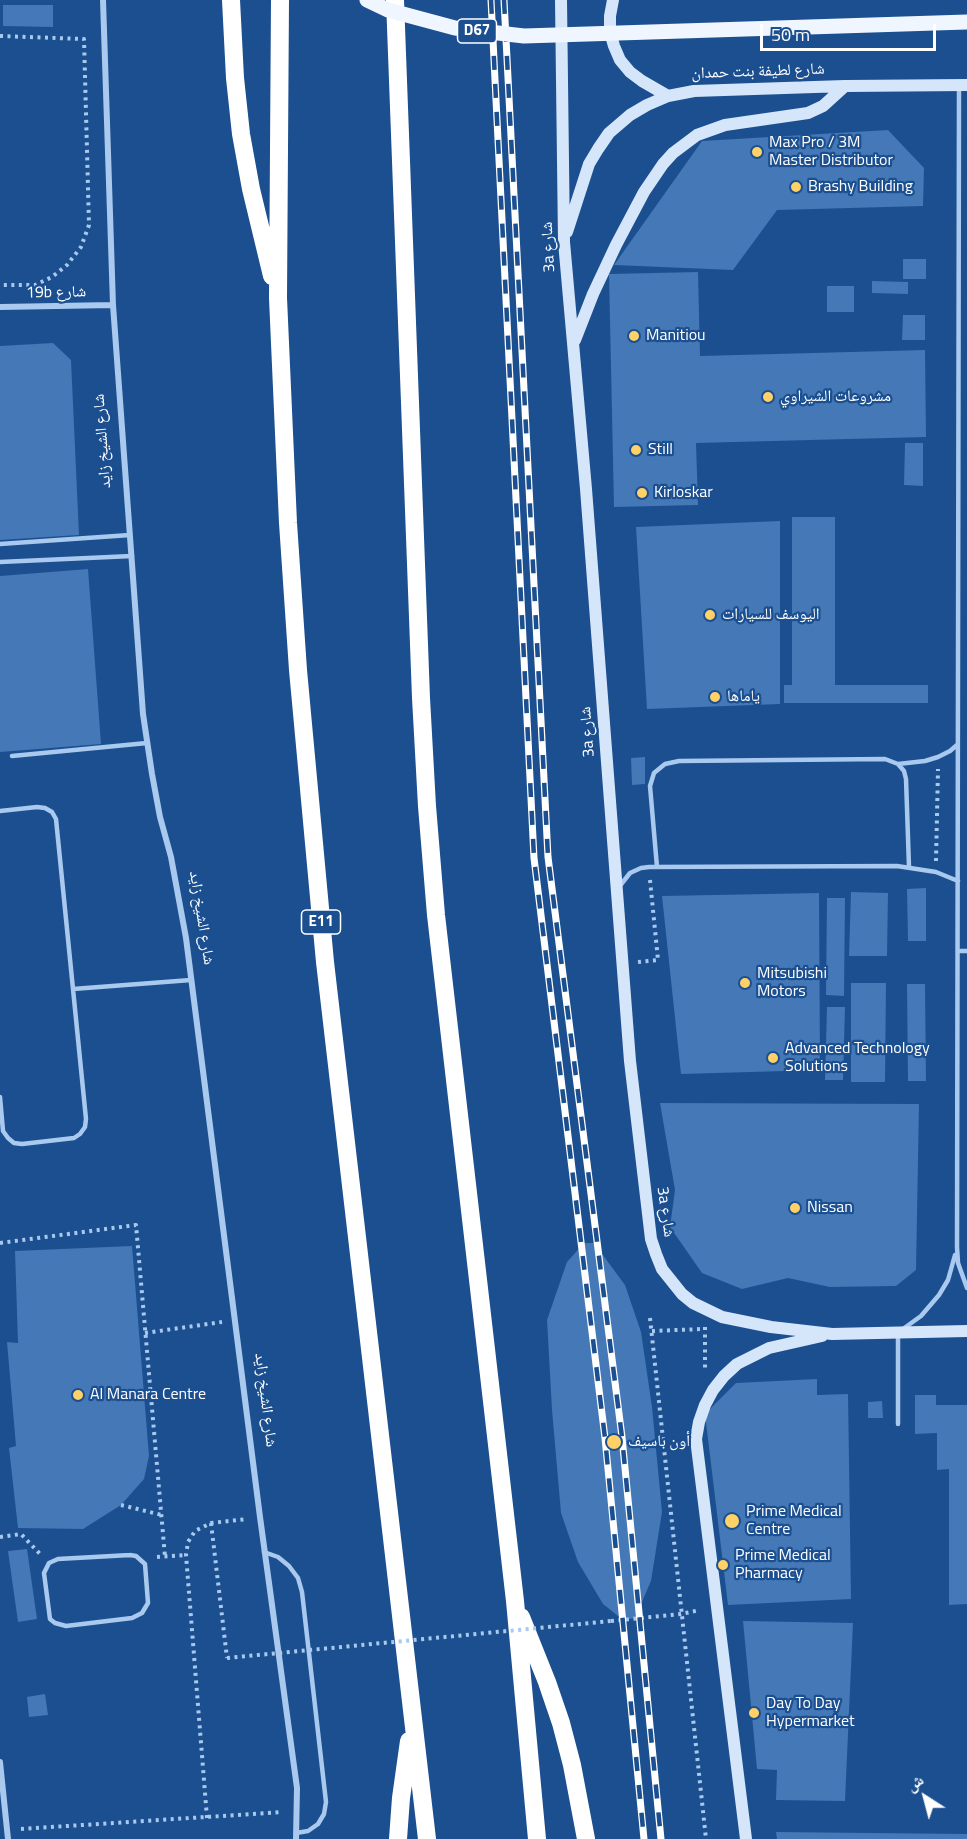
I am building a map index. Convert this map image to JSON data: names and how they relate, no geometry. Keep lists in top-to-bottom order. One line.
{"streets":{"highway":["E11"],"main road":["D67"],"street":["شارع لطيفة بنت حمدان","3a شارع","19b شارع","شارع الشيخ زايد"]},"crossings":[["شارع لطيفة بنت حمدان","3a شارع"],["19b شارع","شارع الشيخ زايد"]],"places":["Max Pro / 3M Master Distributor","Brashy Building","Manitiou","مشروعات الشيراوي","Still","Kirloskar","اليوسف للسيارات","ياماها","Mitsubishi Motors","Advanced Technology Solutions","Nissan","Al Manara Centre","أون باسيف","Prime Medical Centre","Prime Medical Pharmacy","Day To Day Hypermarket"],"scale_bar":"50 m","north":"top left"}
